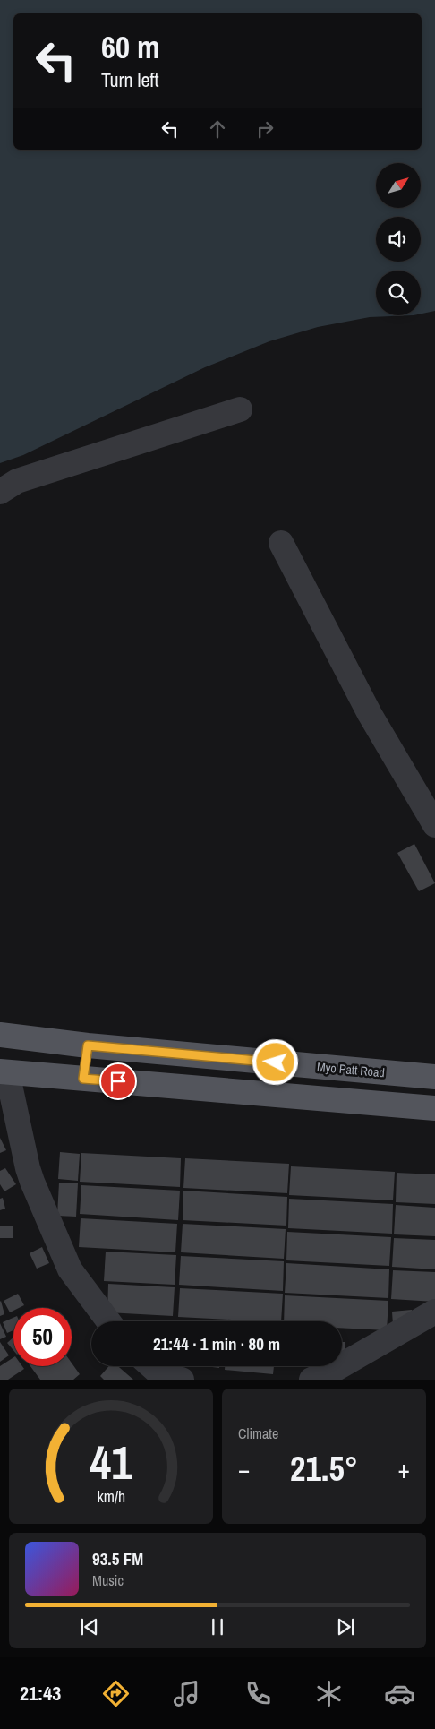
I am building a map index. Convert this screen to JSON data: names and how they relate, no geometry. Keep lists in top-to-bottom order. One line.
{"streets":{"main road":["Myo Patt Road"]},"north":"top right","page":{"turn":["60 m","Turn left"],"limit":"50","trip":"21:44 · 1 min · 80 m","tile":"Climate","heat":["−","21.5°","+"],"song":["93.5 FM","Music"],"tabs":"21:43","gauge":["41","km/h"]}}
